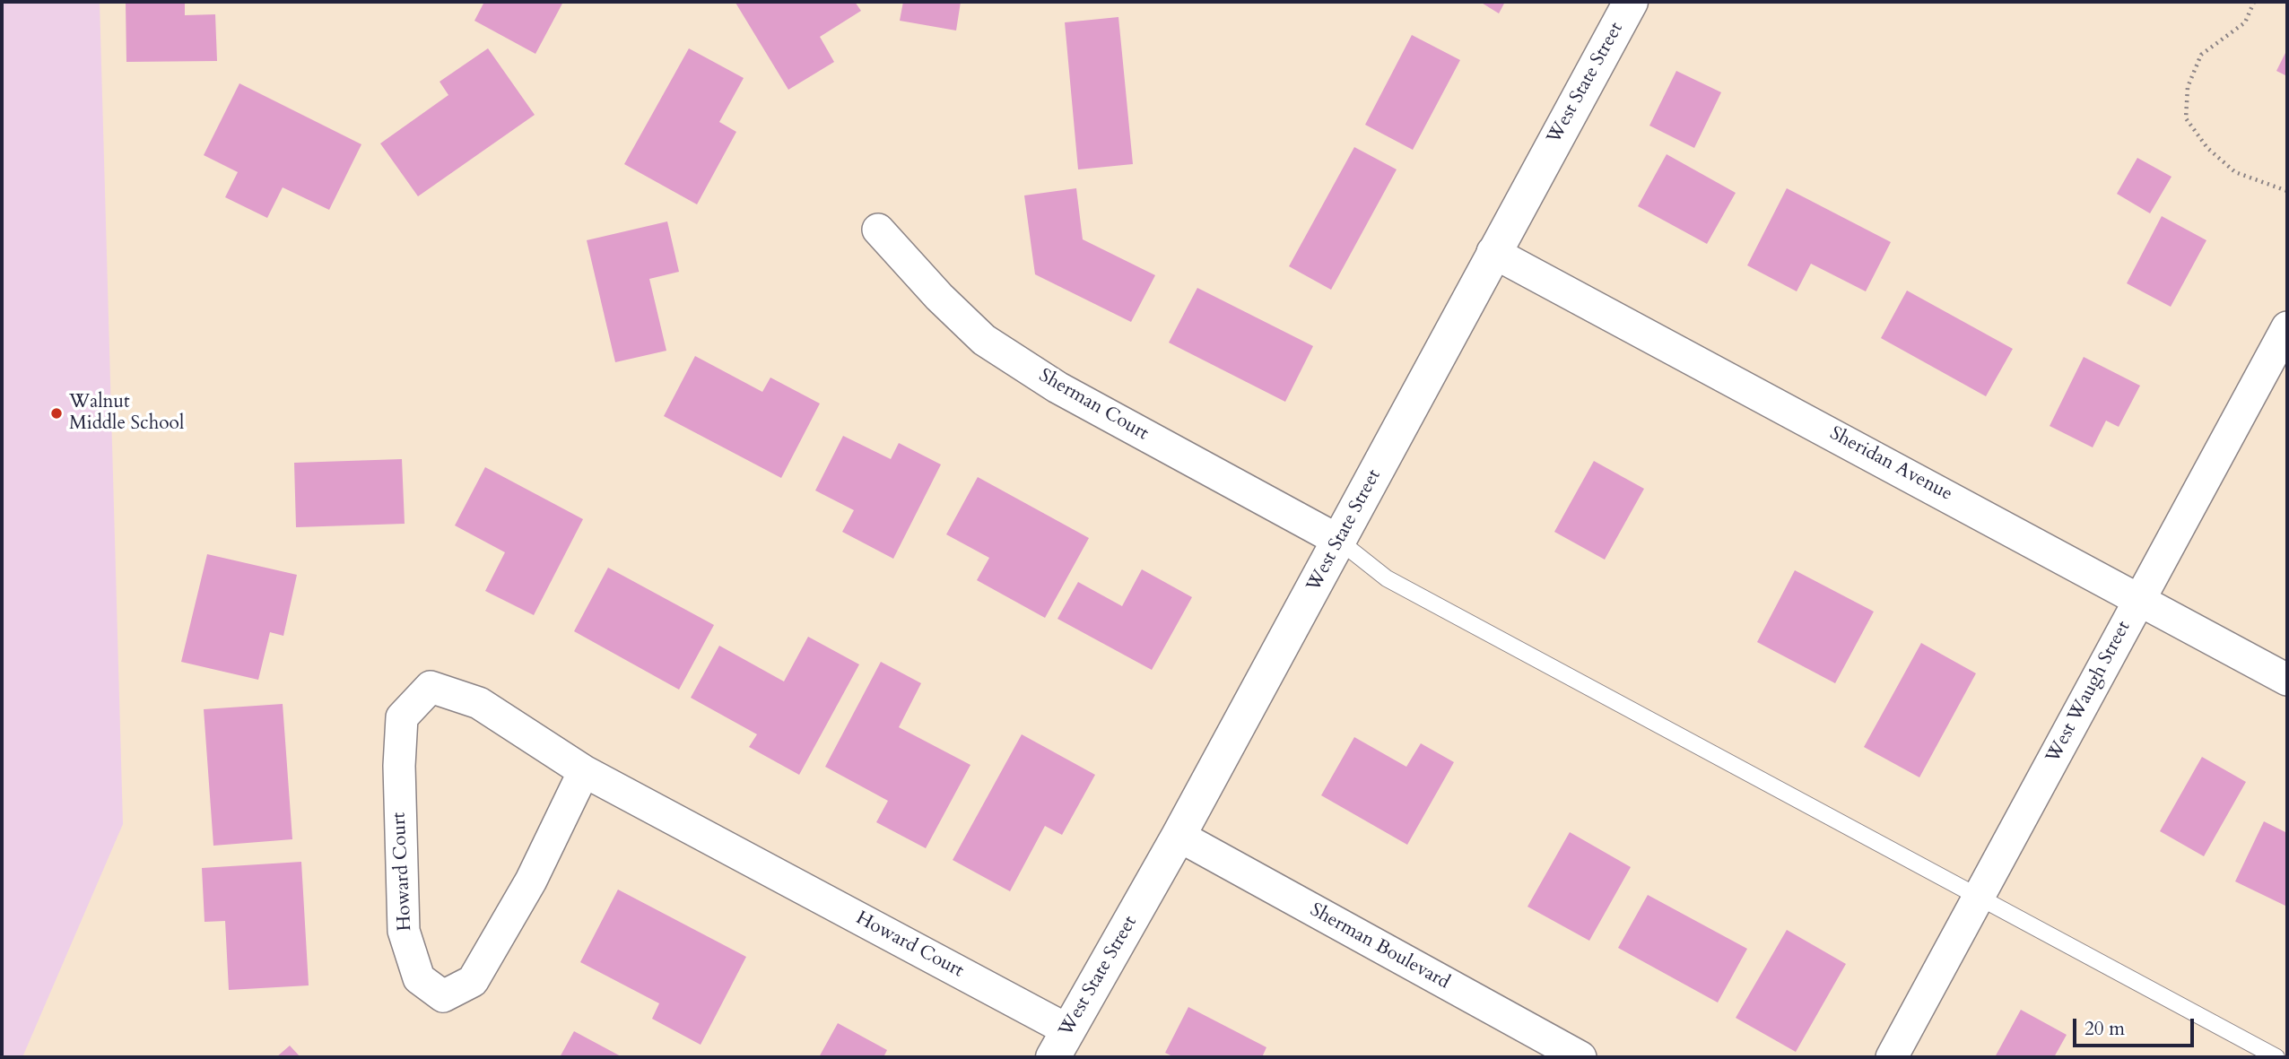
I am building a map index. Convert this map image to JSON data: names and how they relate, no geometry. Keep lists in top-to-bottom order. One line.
{"streets":{"street":["West State Street","Sherman Court","Sheridan Avenue","West Waugh Street","Howard Court","Sherman Boulevard"]},"crossings":[["West State Street","Sherman Court"],["West State Street","Sheridan Avenue"],["West State Street","Howard Court"],["West State Street","Sherman Boulevard"],["Sheridan Avenue","West Waugh Street"]],"places":["Walnut Middle School"],"scale_bar":"20 m"}
